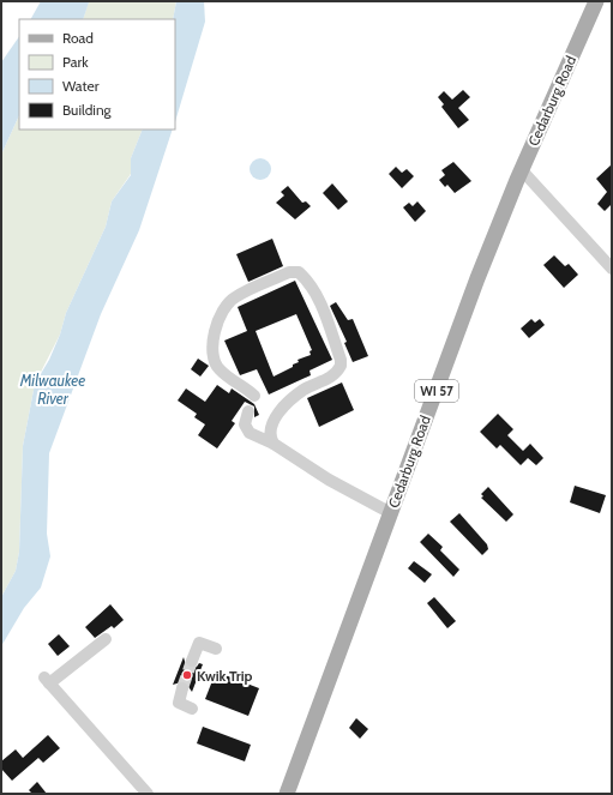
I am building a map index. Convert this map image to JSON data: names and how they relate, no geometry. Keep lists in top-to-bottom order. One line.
{"streets":{"main road":["Cedarburg Road","WI 57"]},"water":["Milwaukee River"],"places":["Kwik Trip"],"legend":["Road","Park","Water","Building"]}
